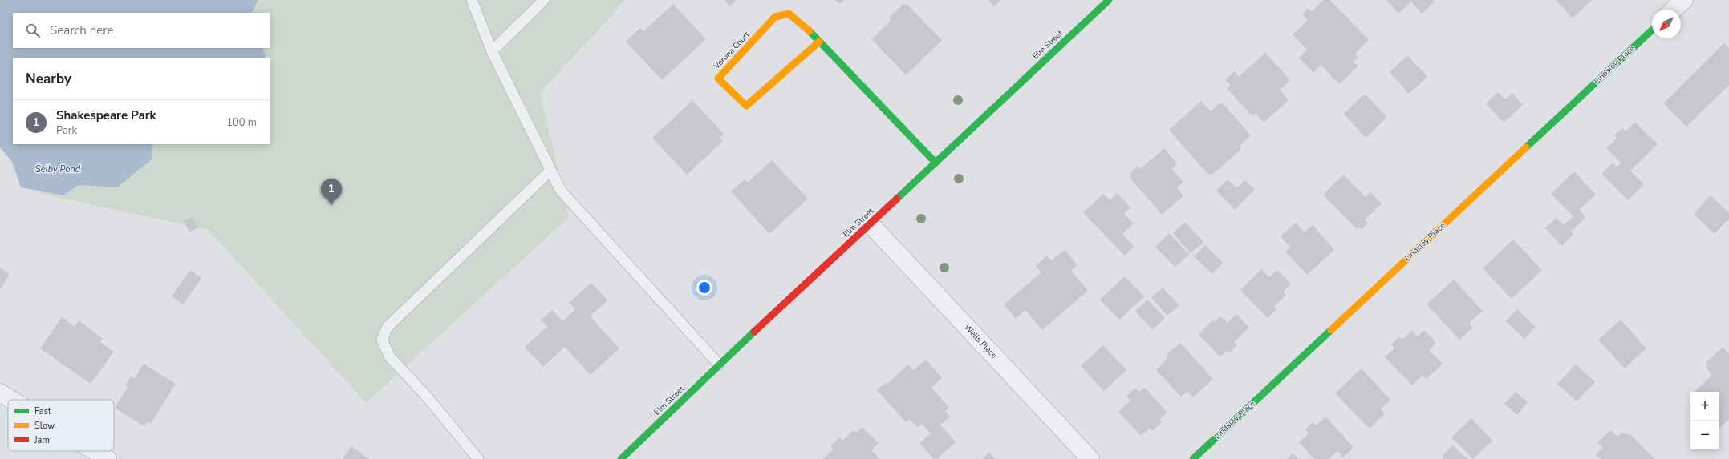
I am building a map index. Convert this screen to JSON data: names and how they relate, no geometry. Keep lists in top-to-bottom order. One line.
{"streets":{"street":["Elm Street","Verona Court","Lindsley Place","Wells Place"]},"crossings":[["Elm Street","Verona Court"],["Elm Street","Wells Place"]],"water":["Selby Pond"],"legend":["Fast","Slow","Jam"],"north":"bottom left","page":{"search":"Search here","heading":"Nearby","list":[{"mark":"1","name":"Shakespeare Park","note":"Park","value":"100 m"}],"pins":"1","map_buttons":["+","−"]}}
